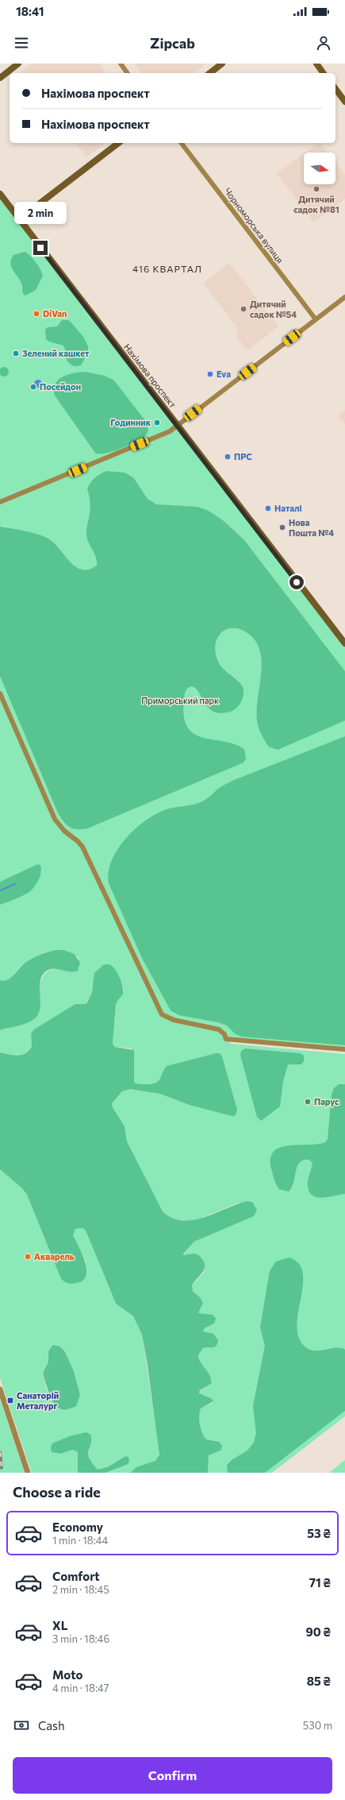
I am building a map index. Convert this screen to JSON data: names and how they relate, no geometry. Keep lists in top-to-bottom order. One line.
{"streets":{"main road":["Нахімова проспект"],"street":["Чорноморська вулиця"]},"districts":["416 КВАРТАЛ"],"parks":["Приморський парк"],"places":{"other":["Дитячий садок №81","Дитячий садок №54","DiVan","Зелений кашкет","Eva","Посейдон","Годинник","ПРС","Наталі","Нова Пошта №4","Парус","Акварель"],"transit":["Санаторій Металург"]},"north":"right","page":{"status":"18:41","header":"Zipcab","banner":["Нахімова проспект","Нахімова проспект"],"bubble":"2 min","heading":"Choose a ride","list":[{"name":"Economy","note":"1 min · 18:44","value":"53 ₴"},{"name":"Comfort","note":"2 min · 18:45","value":"71 ₴"},{"name":"XL","note":"3 min · 18:46","value":"90 ₴"},{"name":"Moto","note":"4 min · 18:47","value":"85 ₴"}],"pay":["Cash","530 m"],"buttons":"Confirm"}}
